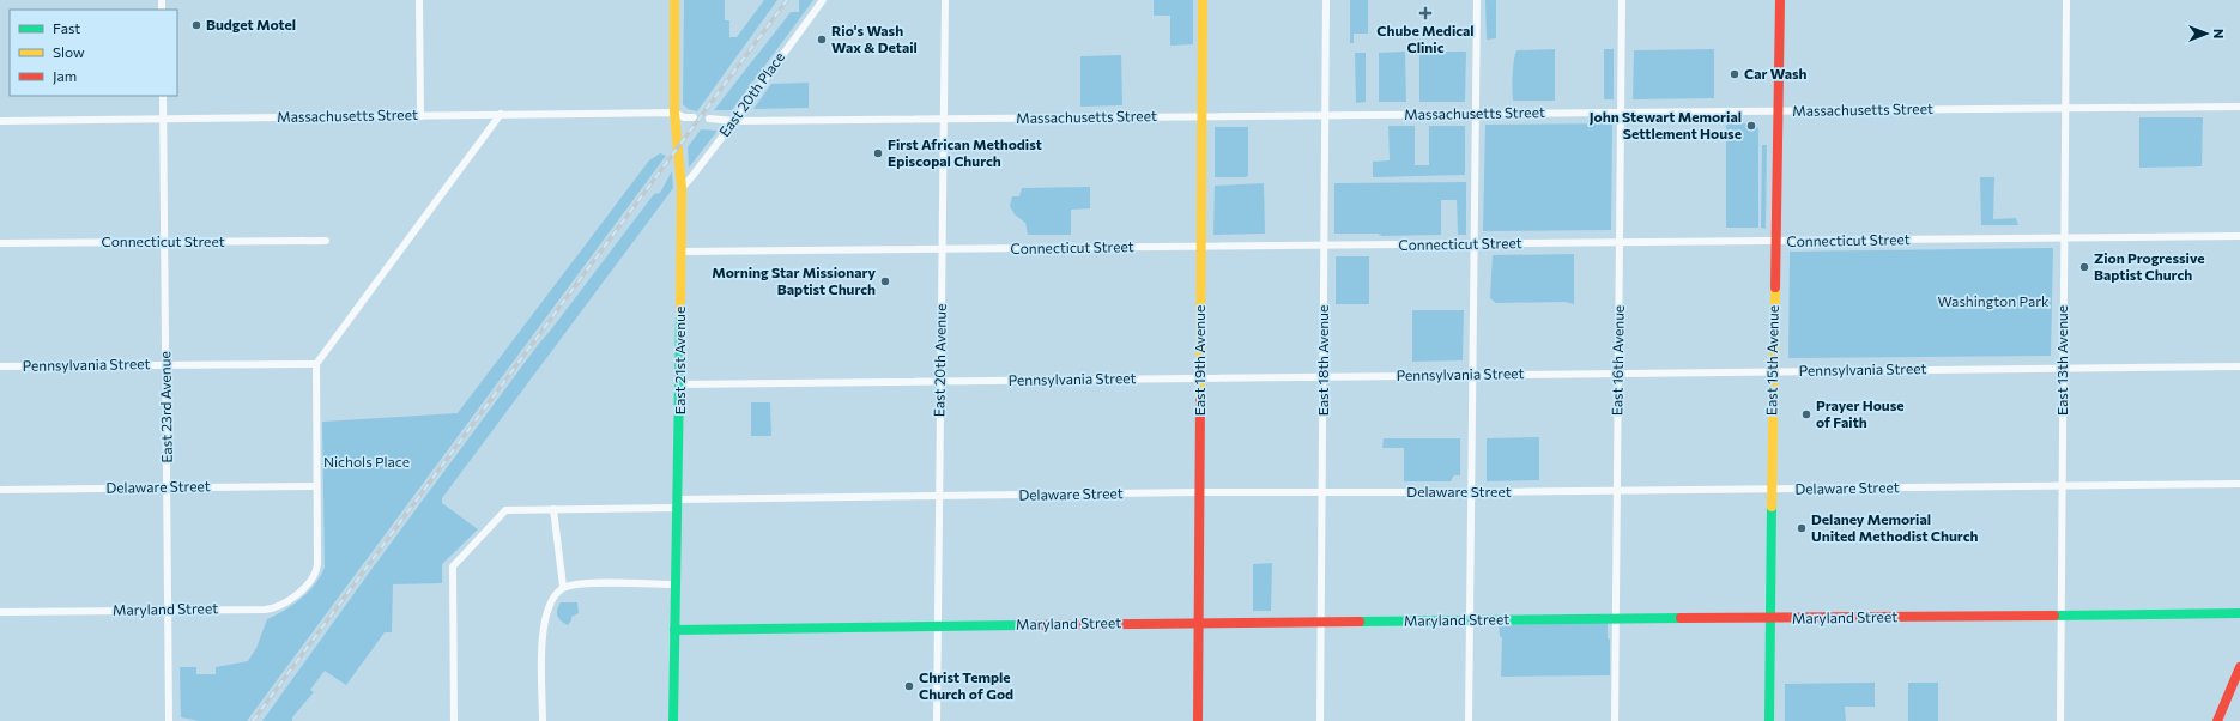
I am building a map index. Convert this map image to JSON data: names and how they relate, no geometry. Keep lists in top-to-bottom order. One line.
{"streets":{"street":["East 20th Place","Massachusetts Street","Connecticut Street","East 21st Avenue","East 20th Avenue","East 19th Avenue","East 18th Avenue","East 16th Avenue","East 15th Avenue","East 13th Avenue","Pennsylvania Street","East 23rd Avenue","Delaware Street","Maryland Street"]},"crossings":[["East 20th Place","Massachusetts Street"],["East 20th Place","East 21st Avenue"],["Massachusetts Street","East 21st Avenue"],["Massachusetts Street","East 20th Avenue"],["Massachusetts Street","East 19th Avenue"],["Massachusetts Street","East 18th Avenue"],["Massachusetts Street","East 16th Avenue"],["Massachusetts Street","East 15th Avenue"],["Massachusetts Street","East 13th Avenue"],["Massachusetts Street","East 23rd Avenue"],["Connecticut Street","East 21st Avenue"],["Connecticut Street","East 20th Avenue"],["Connecticut Street","East 19th Avenue"],["Connecticut Street","East 18th Avenue"],["Connecticut Street","East 16th Avenue"],["Connecticut Street","East 15th Avenue"],["Connecticut Street","East 13th Avenue"],["Connecticut Street","East 23rd Avenue"],["East 21st Avenue","Pennsylvania Street"],["East 21st Avenue","Delaware Street"],["East 21st Avenue","Maryland Street"],["East 20th Avenue","Pennsylvania Street"],["East 20th Avenue","Delaware Street"],["East 20th Avenue","Maryland Street"],["East 19th Avenue","Pennsylvania Street"],["East 19th Avenue","Delaware Street"],["East 19th Avenue","Maryland Street"],["East 18th Avenue","Pennsylvania Street"],["East 18th Avenue","Delaware Street"],["East 18th Avenue","Maryland Street"],["East 16th Avenue","Pennsylvania Street"],["East 16th Avenue","Delaware Street"],["East 16th Avenue","Maryland Street"],["East 15th Avenue","Pennsylvania Street"],["East 15th Avenue","Delaware Street"],["East 15th Avenue","Maryland Street"],["East 13th Avenue","Pennsylvania Street"],["East 13th Avenue","Delaware Street"],["East 13th Avenue","Maryland Street"],["Pennsylvania Street","East 23rd Avenue"],["East 23rd Avenue","Delaware Street"],["East 23rd Avenue","Maryland Street"],["Delaware Street","Maryland Street"]],"parks":["Washington Park","Nichols Place"],"places":{"health":["Chube Medical Clinic"],"other":["Budget Motel","Rio's Wash Wax & Detail","Car Wash","John Stewart Memorial Settlement House","First African Methodist Episcopal Church","Zion Progressive Baptist Church","Morning Star Missionary Baptist Church","Prayer House of Faith","Delaney Memorial United Methodist Church","Christ Temple Church of God"]},"legend":["Fast","Slow","Jam"],"north":"right"}
